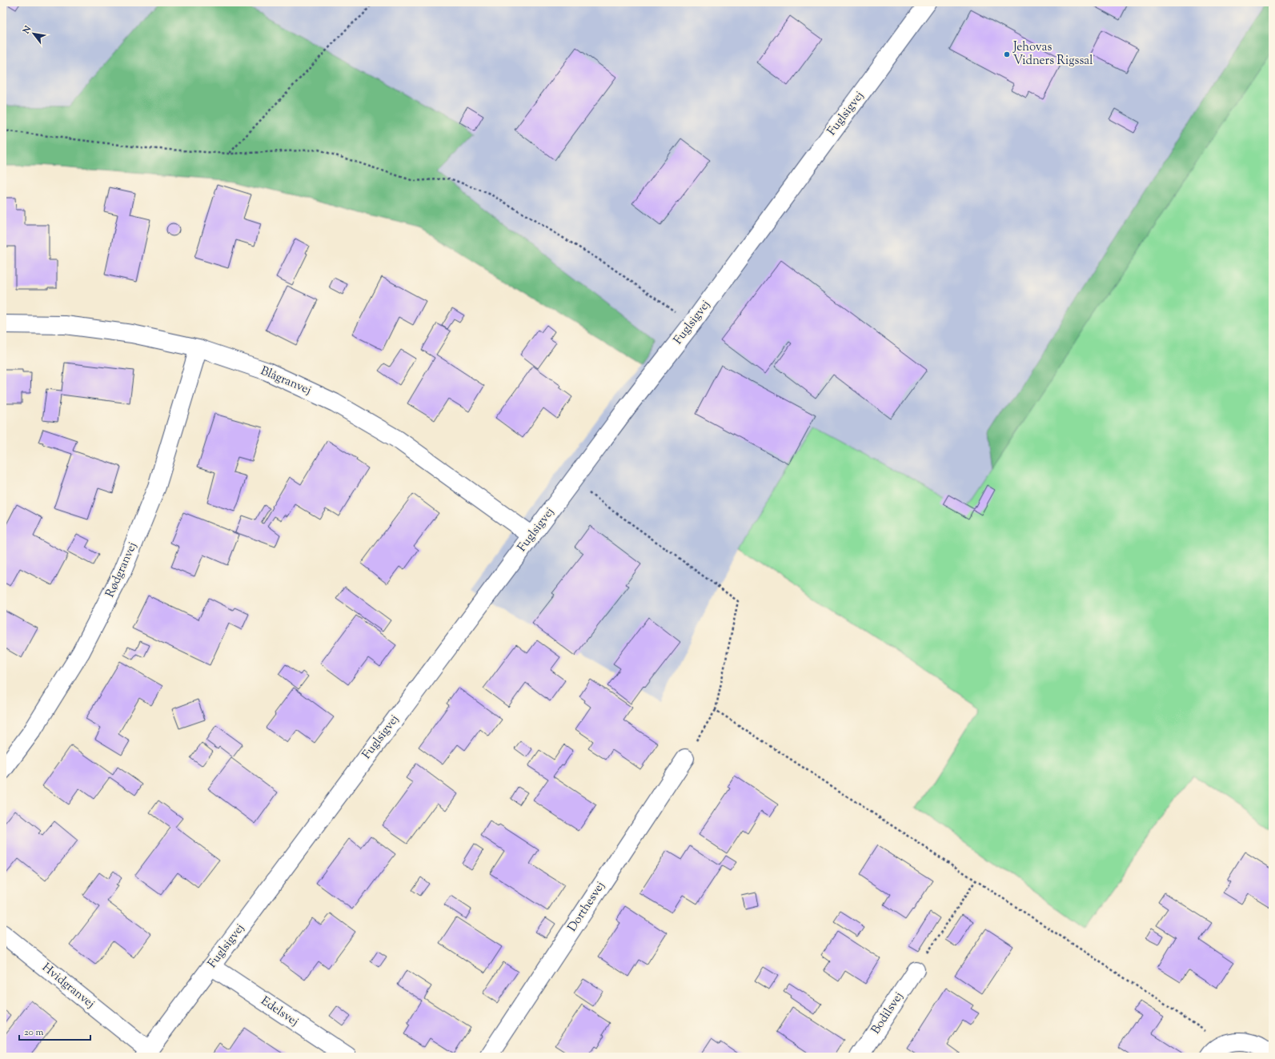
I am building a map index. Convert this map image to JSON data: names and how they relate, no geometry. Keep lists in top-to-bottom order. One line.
{"streets":{"street":["Fuglsigvej","Blågranvej","Rødgranvej","Dorthesvej","Hvidgranvej","Edelsvej","Bodilsvej"]},"crossings":[["Fuglsigvej","Blågranvej"],["Fuglsigvej","Hvidgranvej"],["Fuglsigvej","Edelsvej"],["Blågranvej","Rødgranvej"]],"places":["Jehovas Vidners Rigssal"],"scale_bar":"20 m","north":"top left"}
